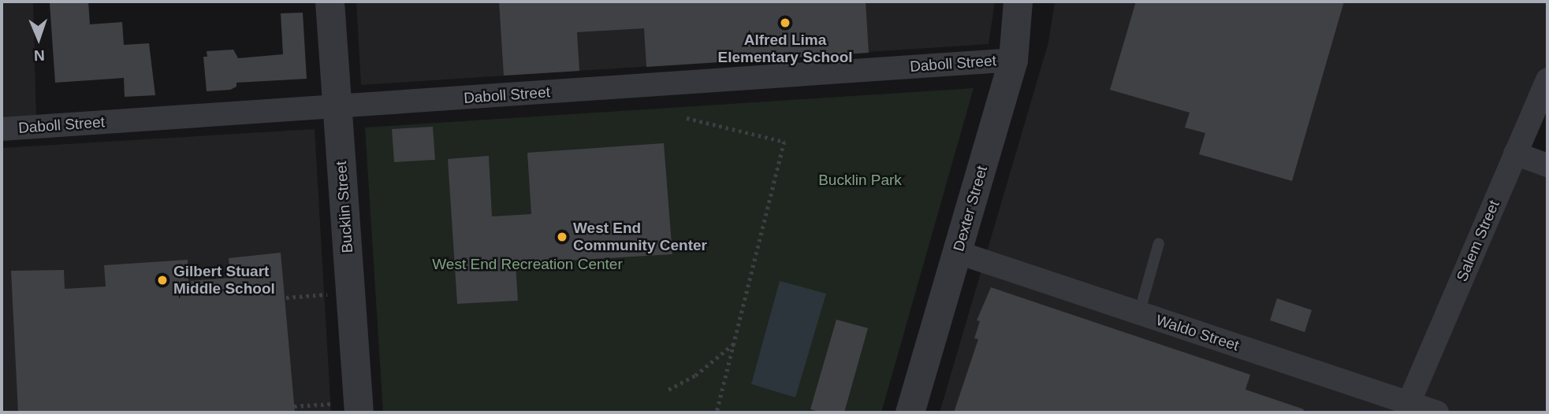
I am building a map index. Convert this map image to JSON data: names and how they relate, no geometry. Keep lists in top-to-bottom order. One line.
{"streets":{"street":["Daboll Street","Bucklin Street","Dexter Street","Salem Street","Waldo Street"]},"crossings":[["Daboll Street","Bucklin Street"],["Daboll Street","Dexter Street"],["Dexter Street","Waldo Street"],["Salem Street","Waldo Street"]],"parks":["Bucklin Park","West End Recreation Center"],"places":["Alfred Lima Elementary School","West End Community Center","Gilbert Stuart Middle School"],"north":"bottom"}
